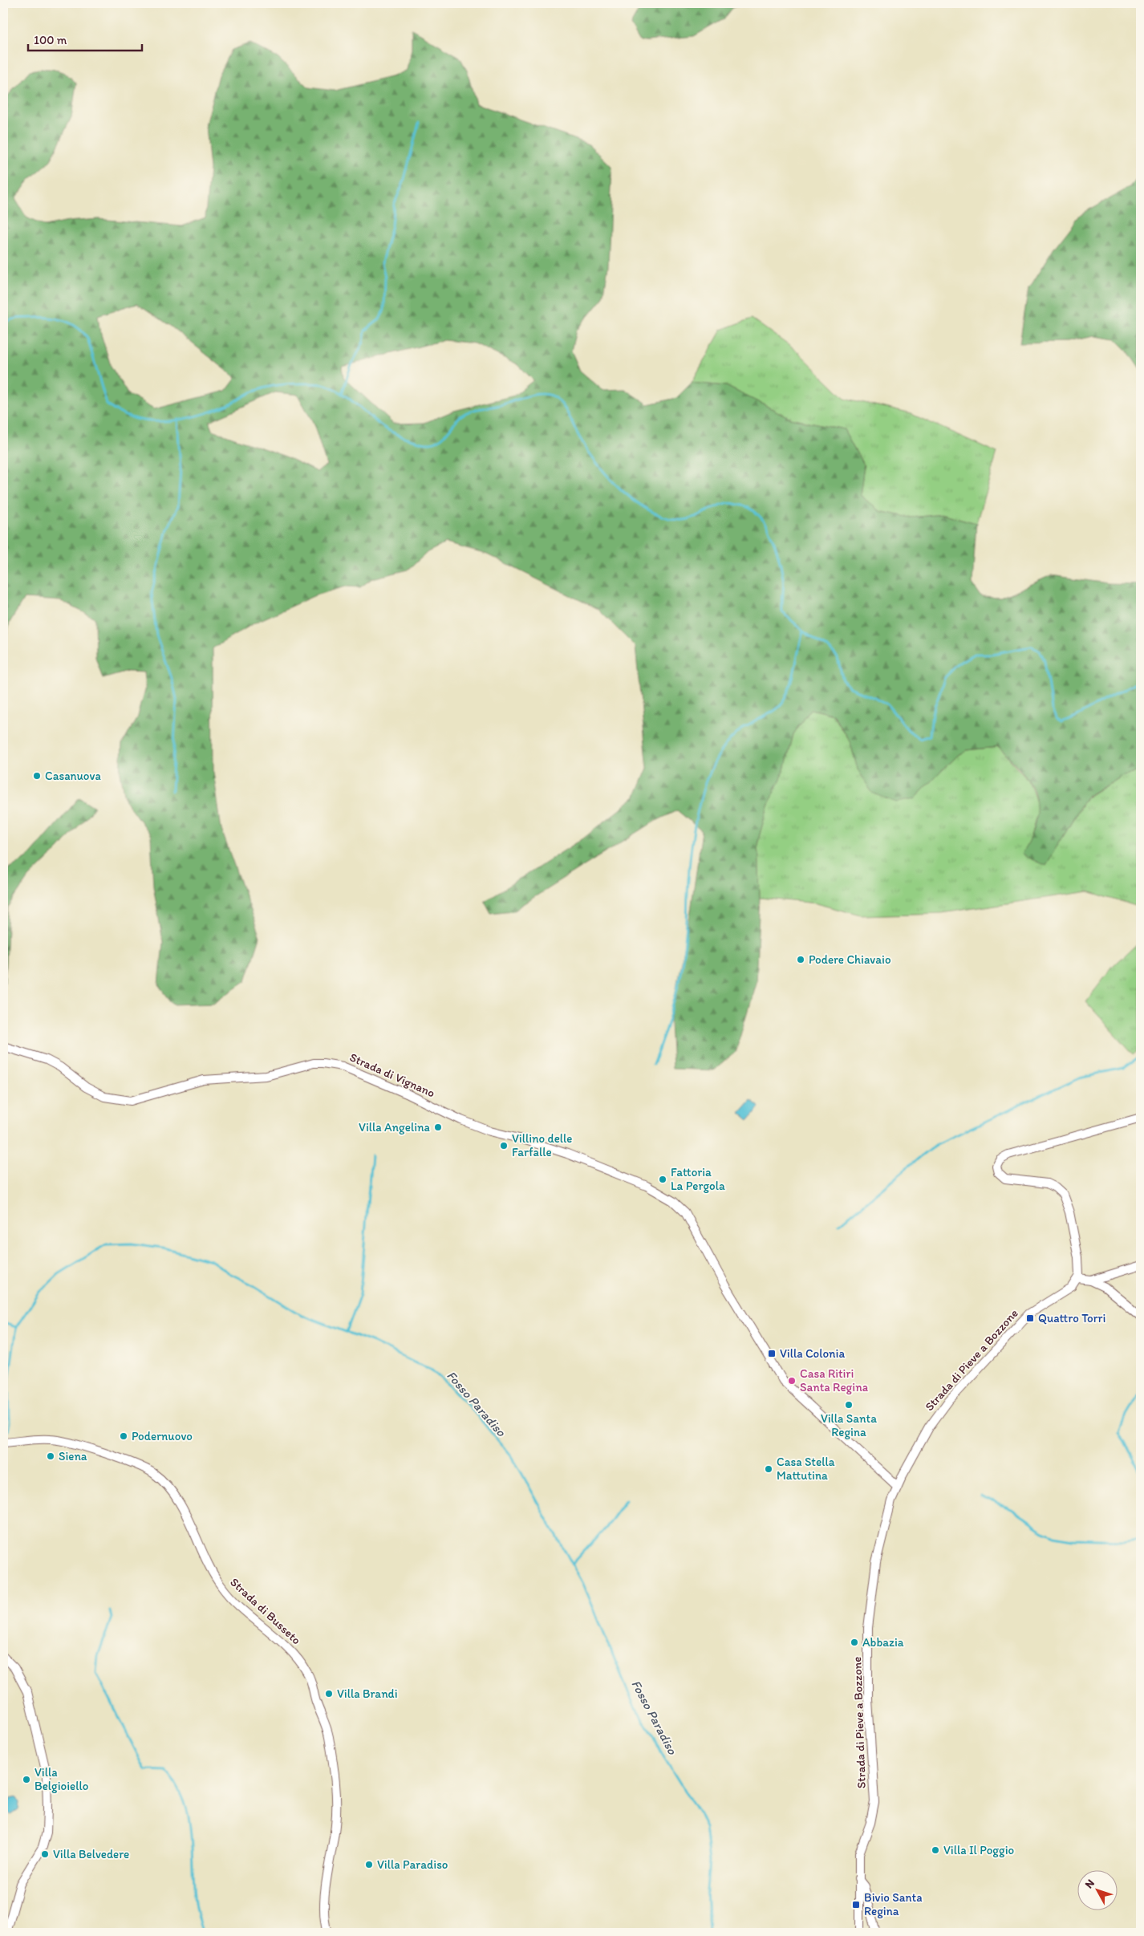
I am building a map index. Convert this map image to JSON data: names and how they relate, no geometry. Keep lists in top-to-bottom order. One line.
{"streets":{"street":["Strada di Vignano","Strada di Pieve a Bozzone","Strada di Busseto"]},"crossings":[["Strada di Vignano","Strada di Pieve a Bozzone"]],"water":["Fosso Paradiso"],"places":{"other":["Casanuova","Podere Chiavaio","Villa Angelina","Villino delle Farfalle","Fattoria La Pergola","Casa Ritiri Santa Regina","Villa Santa Regina","Podernuovo","Siena","Casa Stella Mattutina","Abbazia","Villa Brandi","Villa Belgioiello","Villa Il Poggio","Villa Belvedere","Villa Paradiso"],"transit":["Quattro Torri","Villa Colonia","Bivio Santa Regina"]},"scale_bar":"100 m","north":"top left"}
